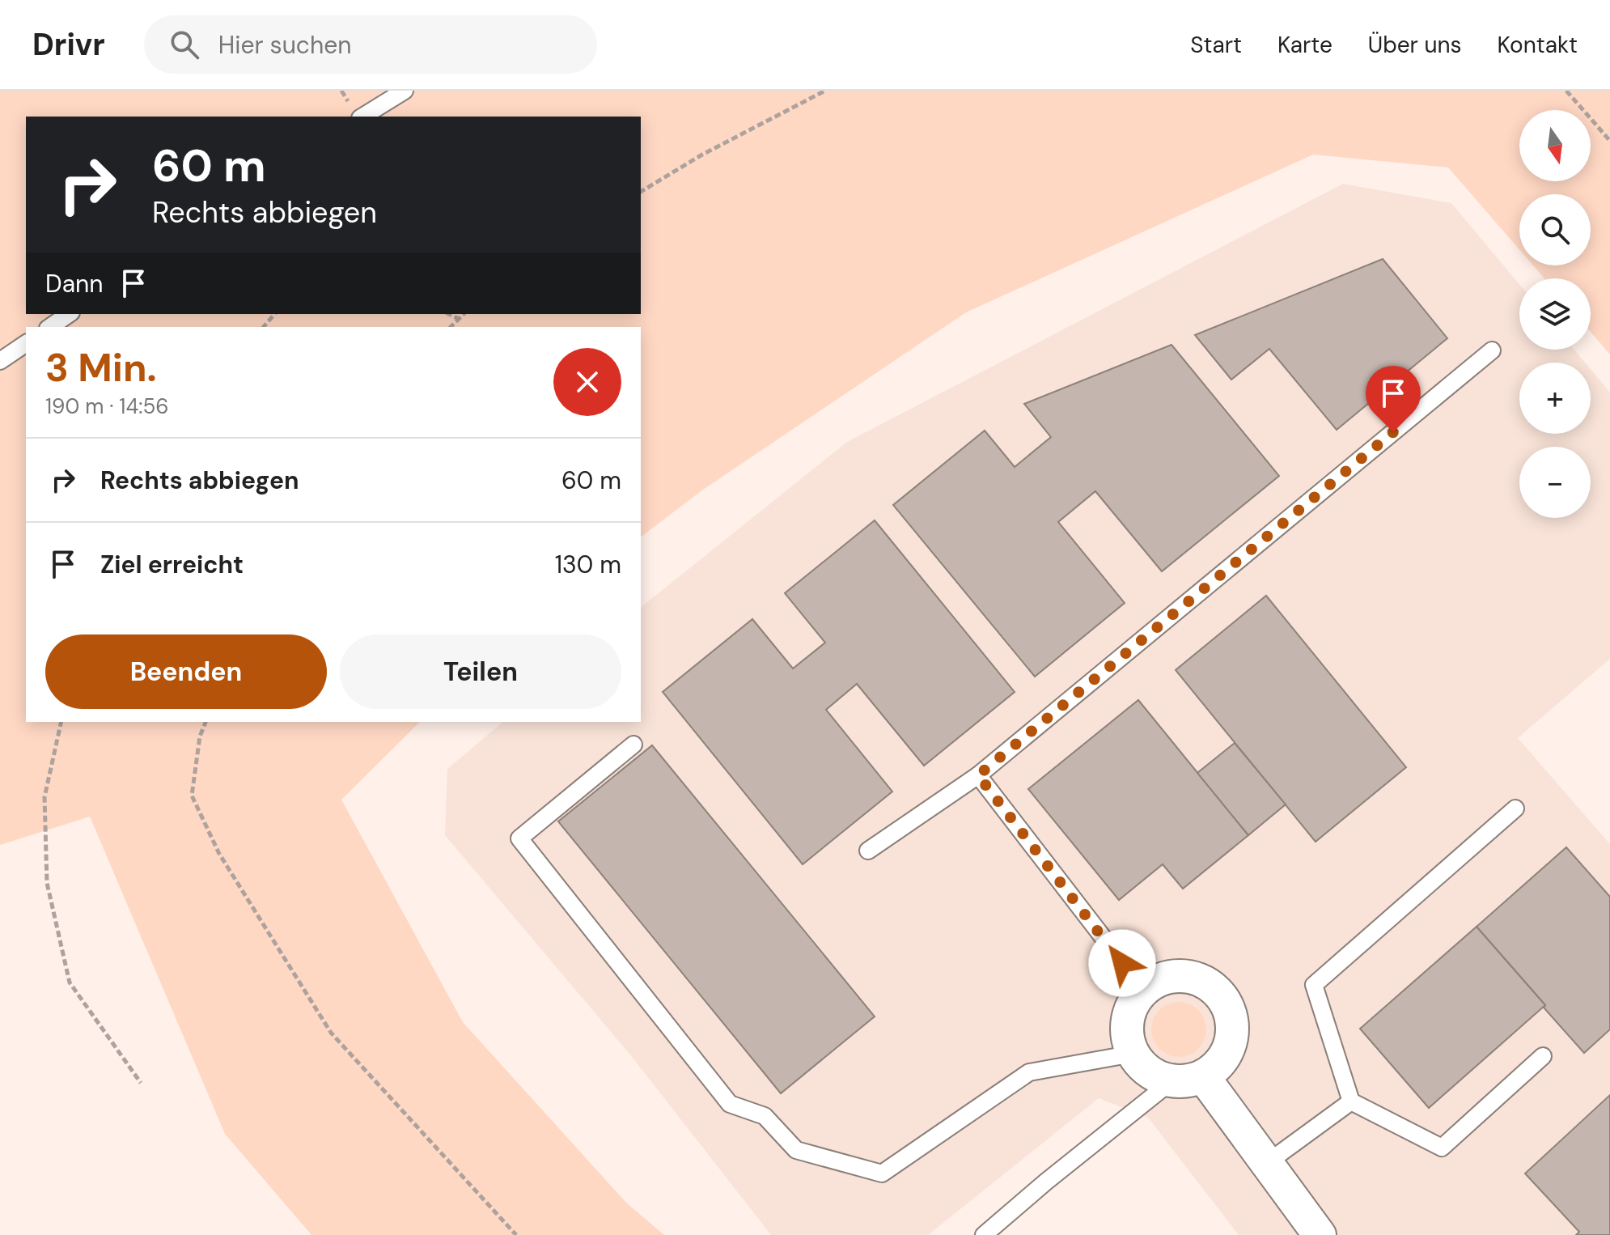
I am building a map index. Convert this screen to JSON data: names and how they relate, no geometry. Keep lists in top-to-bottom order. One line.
{"north":"bottom","page":{"header":"Drivr","search":"Hier suchen","nav":["Start","Karte","Über uns","Kontakt"],"map_buttons":["+","−"],"turn":["60 m","Rechts abbiegen"],"then":"Dann","heading":["3 Min.","190 m · 14:56"],"list":[{"name":"Rechts abbiegen","value":"60 m"},{"name":"Ziel erreicht","value":"130 m"}],"buttons":["Beenden","Teilen"]}}
